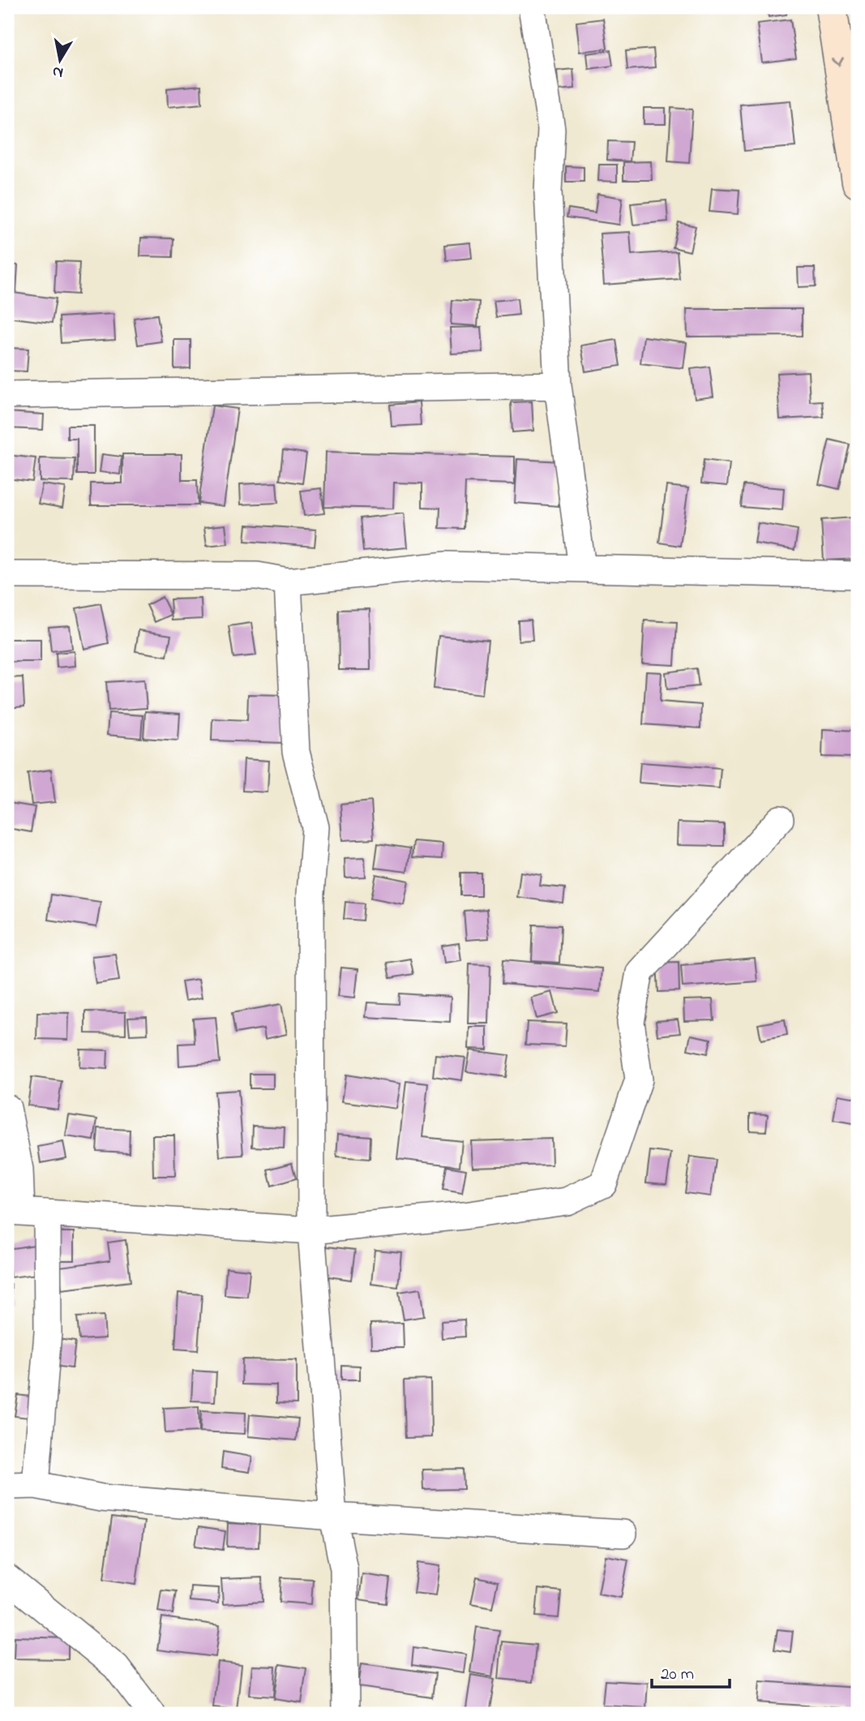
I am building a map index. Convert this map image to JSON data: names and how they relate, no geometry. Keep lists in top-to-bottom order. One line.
{"scale_bar":"20 m","north":"bottom"}
